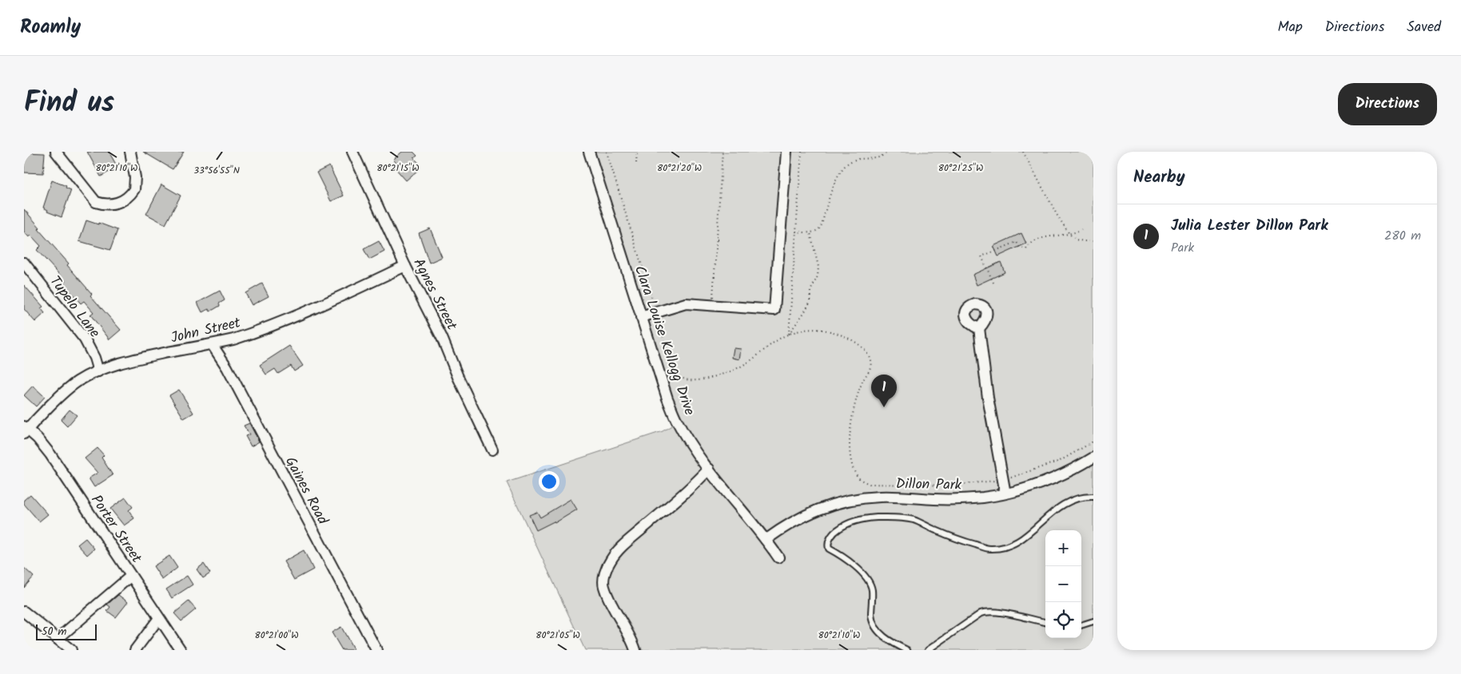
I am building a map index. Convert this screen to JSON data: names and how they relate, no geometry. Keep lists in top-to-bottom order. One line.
{"streets":{"street":["Agnes Street","Tupelo Lane","John Street","Clara Louise Kellogg Drive","Dillon Park","Gaines Road","Porter Street"]},"crossings":[["Agnes Street","John Street"],["Tupelo Lane","John Street"],["John Street","Gaines Road"],["John Street","Porter Street"],["Clara Louise Kellogg Drive","Dillon Park"]],"scale_bar":"50 m","page":{"header":"Roamly","nav":["Map","Directions","Saved"],"title":"Find us","buttons":"Directions","heading":"Nearby","list":[{"mark":"1","name":"Julia Lester Dillon Park","note":"Park","value":"280 m"}],"pins":"1","map_buttons":["+","−"],"scale":"50 m"},"coordinates":["80°21'10\"W","80°21'15\"W","80°21'20\"W","80°21'25\"W","33°56'55\"N","80°21'00\"W","80°21'05\"W"]}
